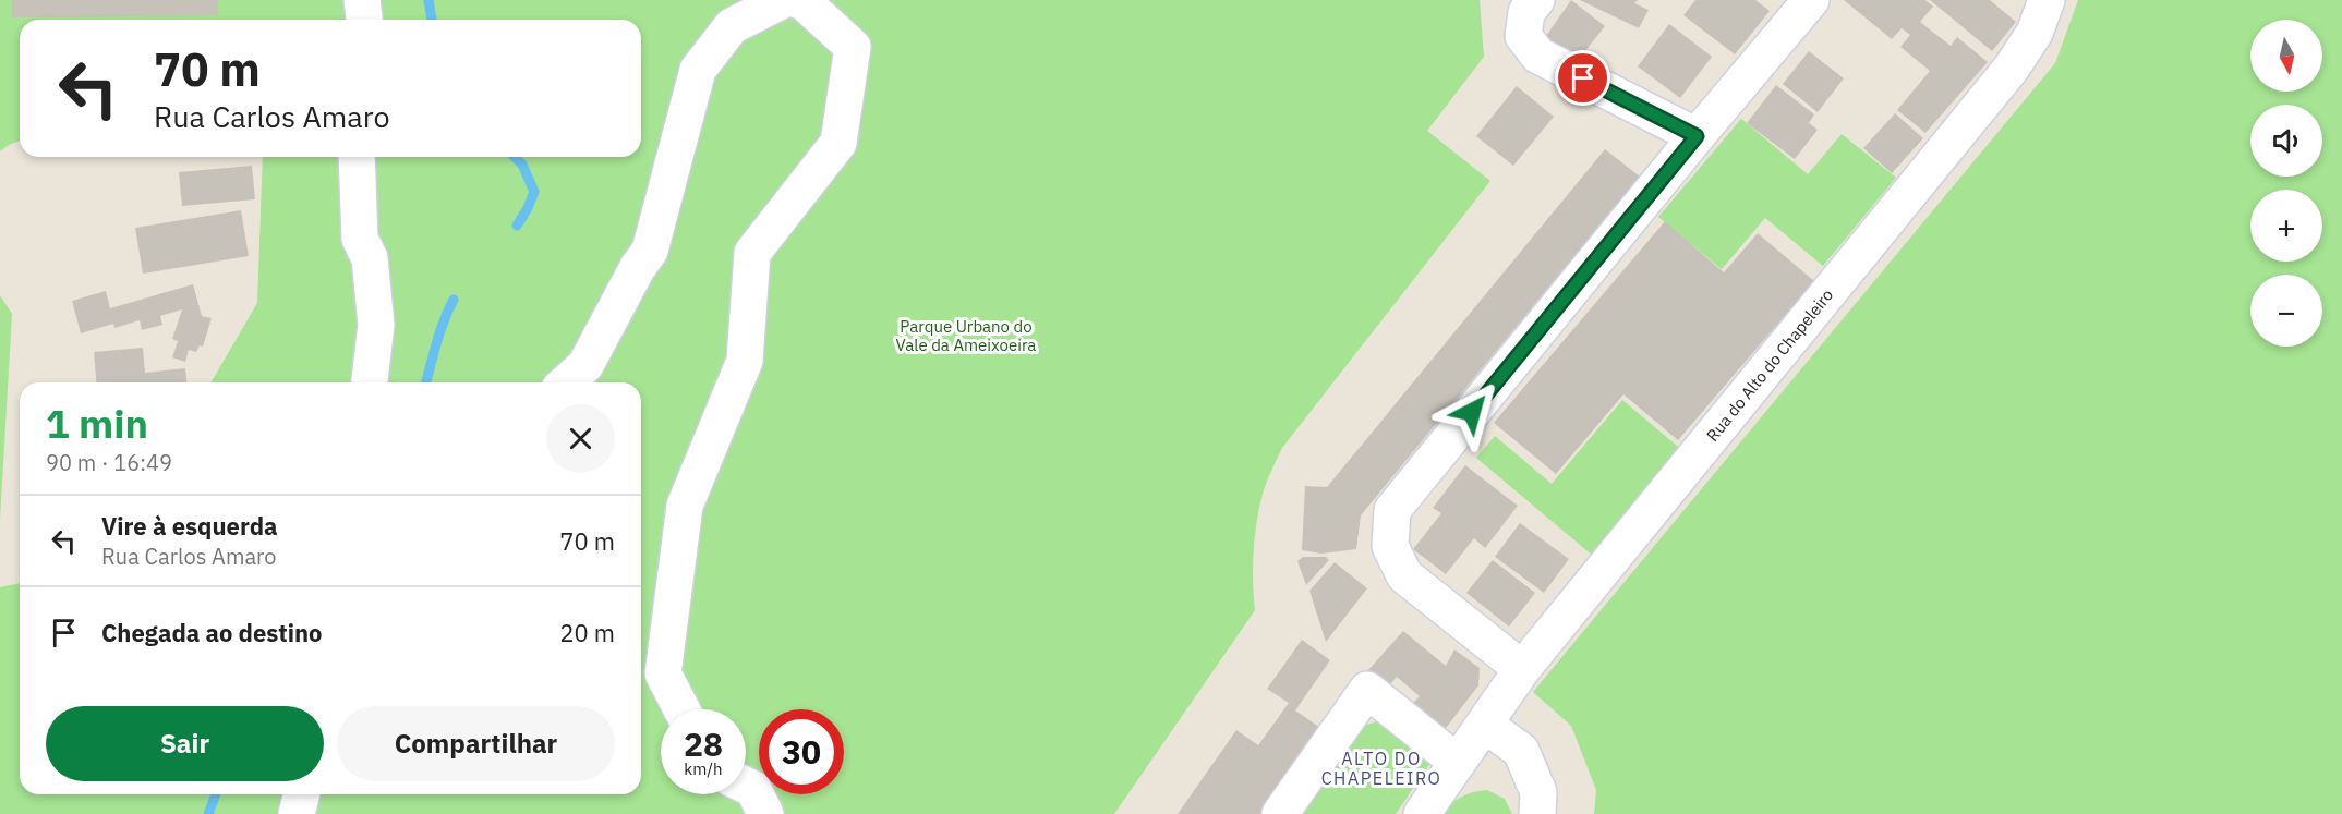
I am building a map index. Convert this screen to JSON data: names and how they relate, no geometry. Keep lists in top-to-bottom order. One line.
{"streets":{"street":["Rua do Alto do Chapeleiro"]},"districts":["ALTO DO CHAPELEIRO"],"parks":["Parque Urbano do Vale da Ameixoeira"],"north":"bottom","page":{"map_buttons":["+","−"],"turn":["70 m","Rua Carlos Amaro"],"heading":["1 min","90 m · 16:49"],"list":[{"name":"Vire à esquerda","note":"Rua Carlos Amaro","value":"70 m"},{"name":"Chegada ao destino","value":"20 m"}],"buttons":["Sair","Compartilhar"],"speed":"28 km/h","limit":"30"}}
